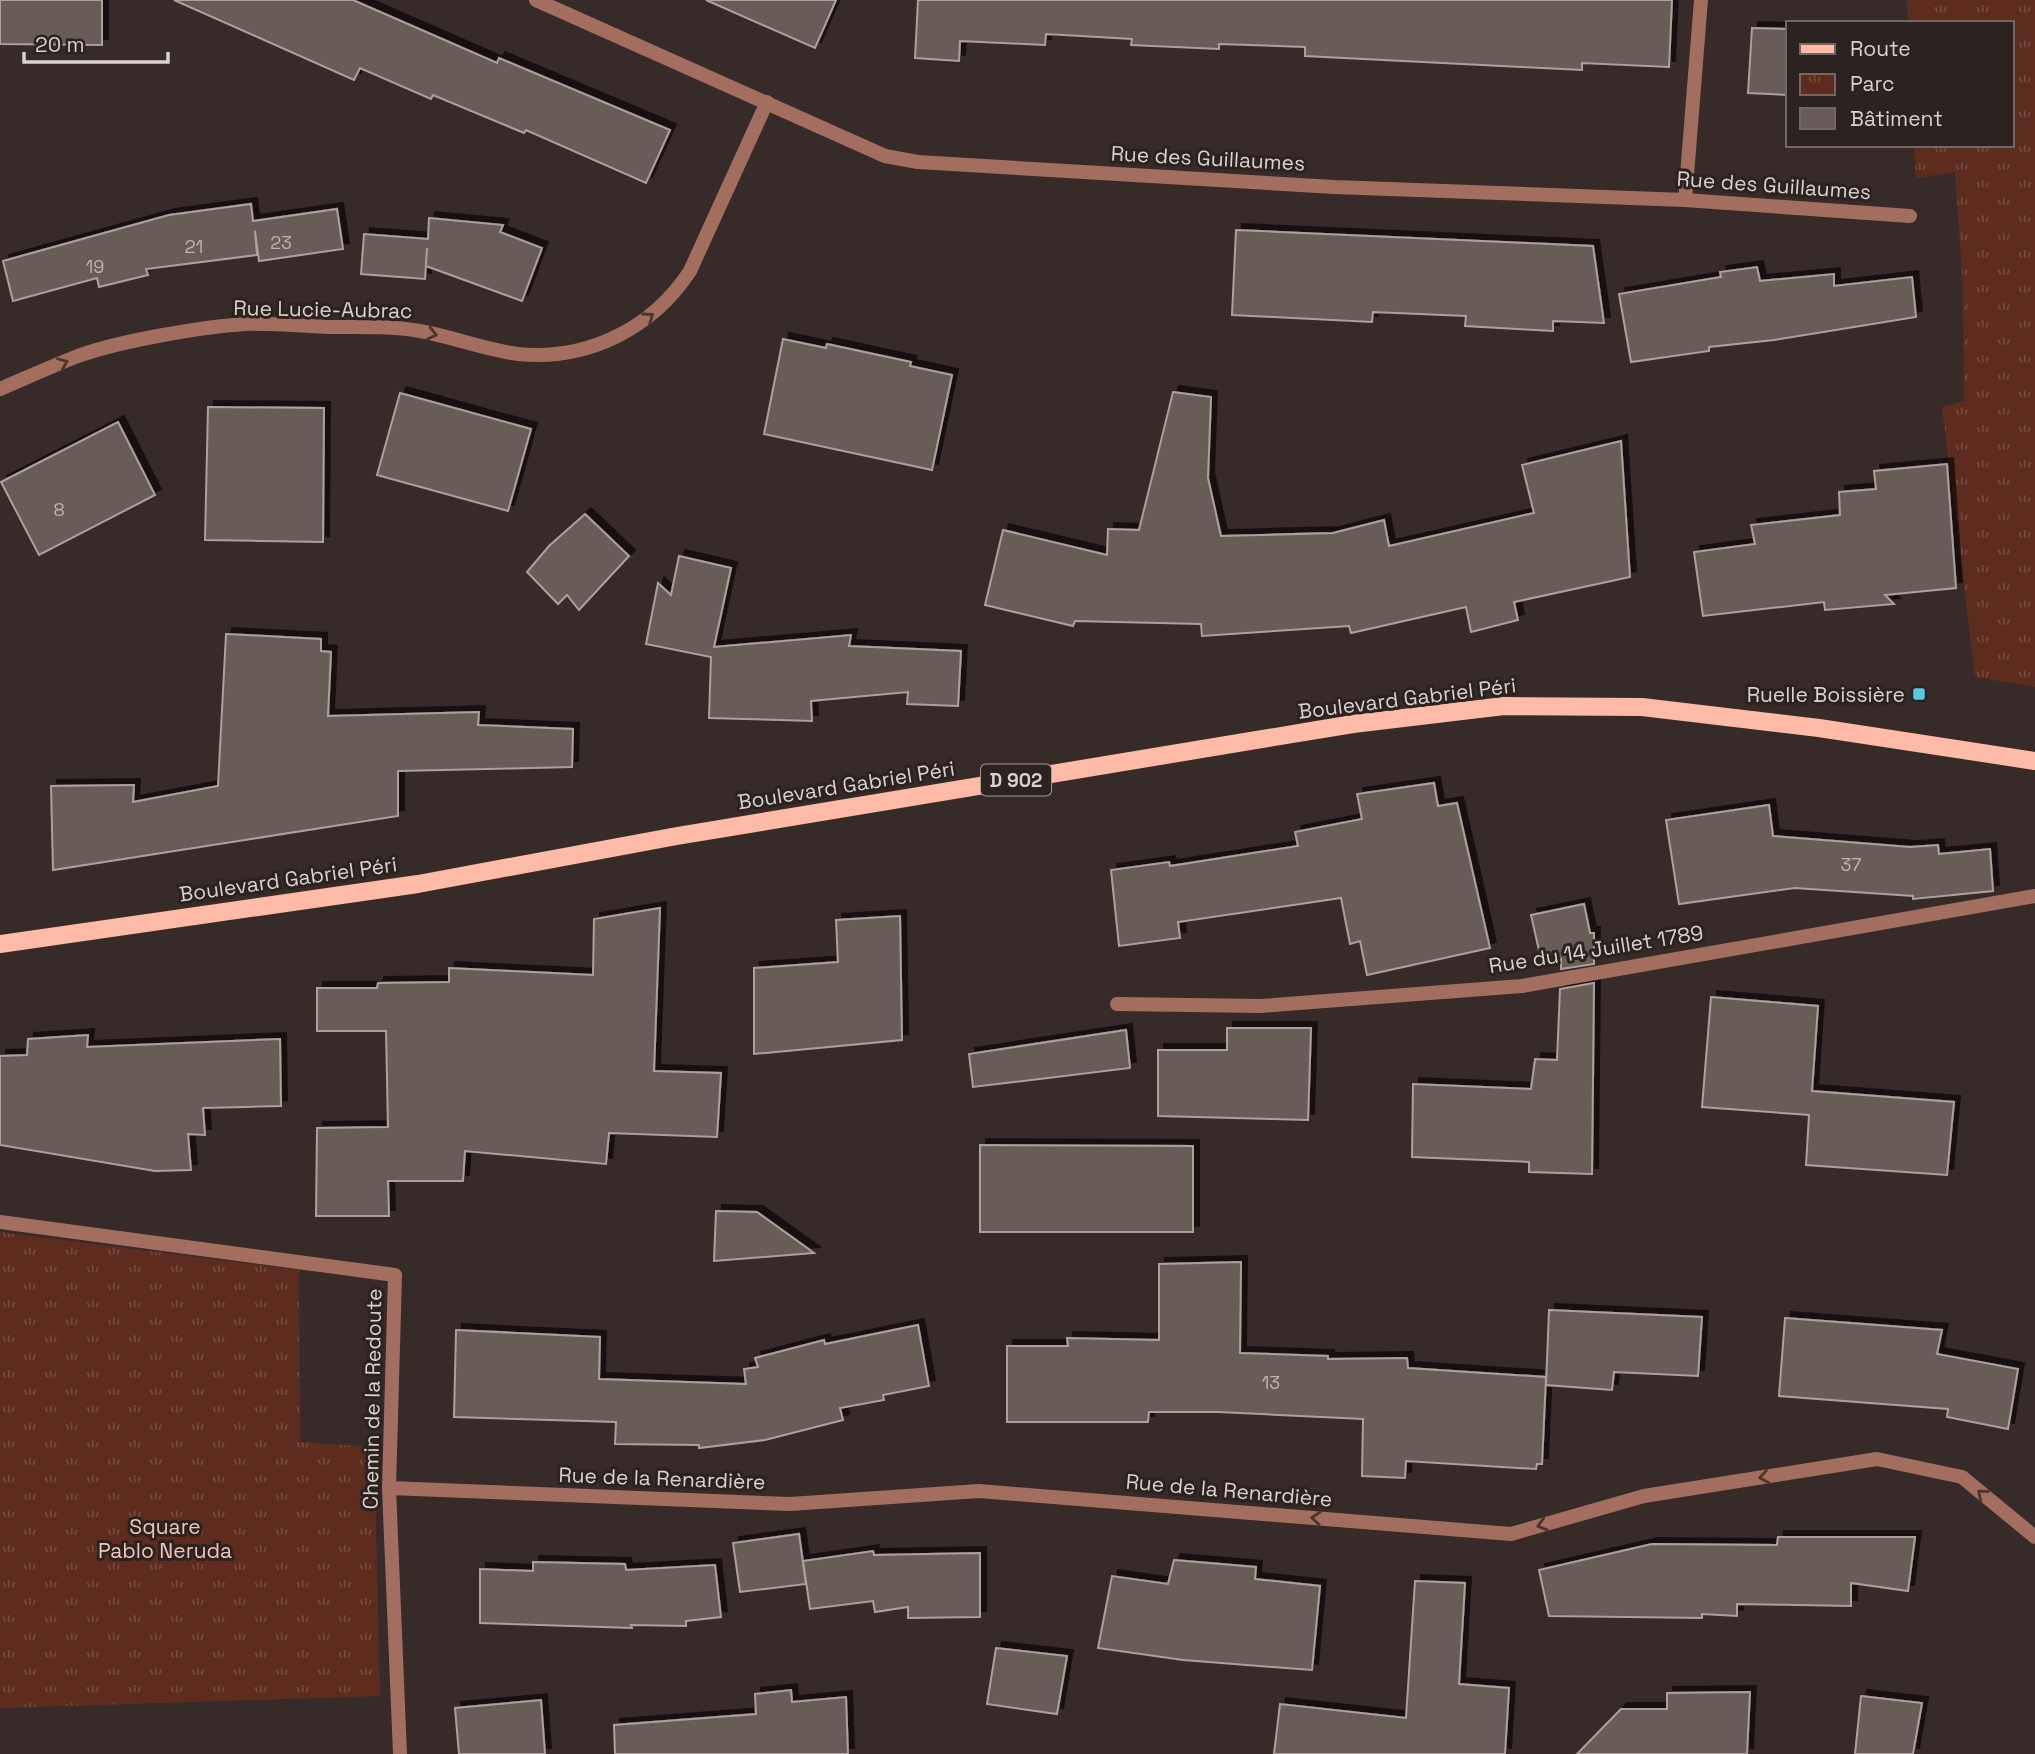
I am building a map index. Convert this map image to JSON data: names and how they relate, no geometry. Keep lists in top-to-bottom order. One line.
{"streets":{"main road":["Boulevard Gabriel Péri","D 902"],"street":["Rue des Guillaumes","Rue Lucie-Aubrac","Rue du 14 Juillet 1789","Chemin de la Redoute","Rue de la Renardière"]},"crossings":[["Rue des Guillaumes","Rue Lucie-Aubrac"],["Chemin de la Redoute","Rue de la Renardière"]],"one_way":["Rue Lucie-Aubrac","Rue de la Renardière"],"parks":["Square Pablo Neruda"],"places":{"transit":["Ruelle Boissière"]},"house_numbers":["23","21","19","8","37","13"],"legend":["Route","Parc","Bâtiment"],"scale_bar":"20 m"}
